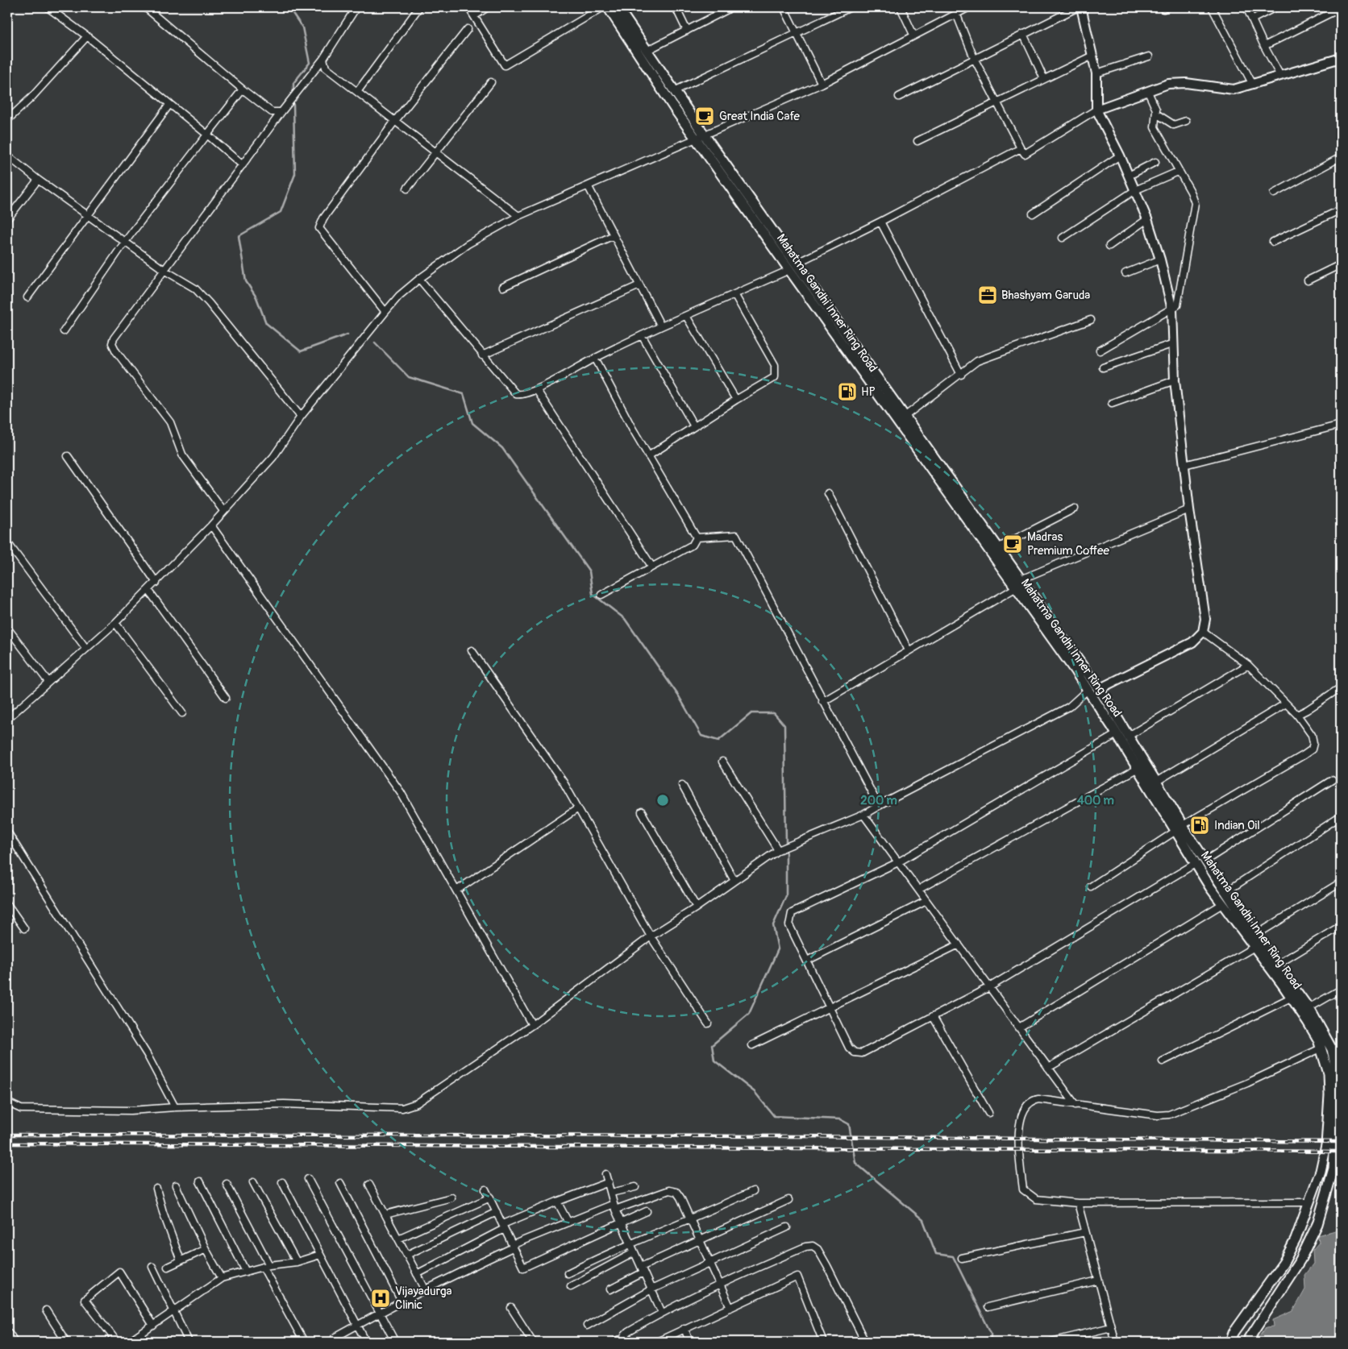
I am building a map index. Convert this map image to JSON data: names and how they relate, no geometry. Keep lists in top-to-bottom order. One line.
{"streets":{"main road":["Mahatma Gandhi Inner Ring Road"]},"places":{"cafe":["Great India Cafe","Madras Premium Coffee"],"office":["Bhashyam Garuda"],"fuel station":["HP","Indian Oil"],"hospital":["Vijayadurga Clinic"]},"rings":["200 m","400 m"]}
